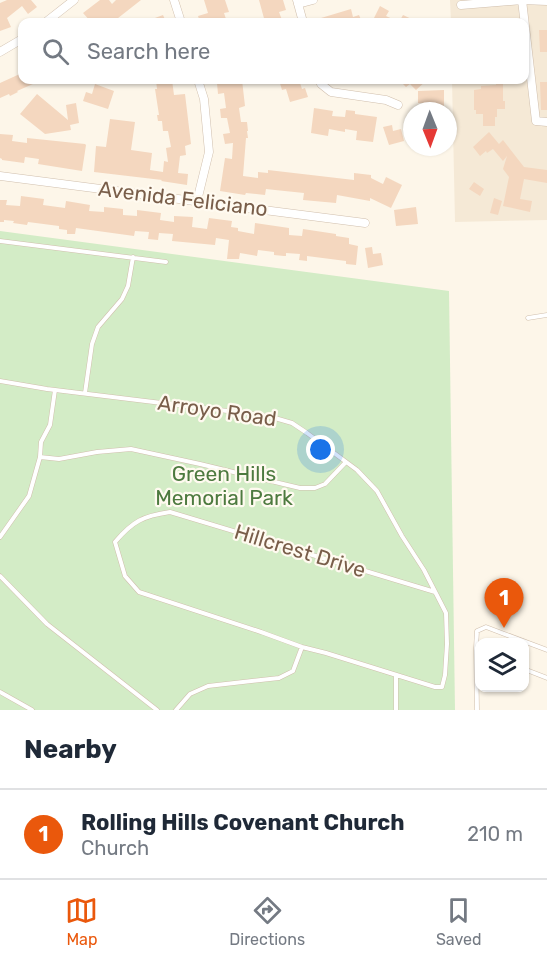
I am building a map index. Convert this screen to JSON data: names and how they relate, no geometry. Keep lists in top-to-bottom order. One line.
{"streets":{"street":["Avenida Feliciano"],"lane":["Arroyo Road","Hillcrest Drive"]},"crossings":[["Arroyo Road","Hillcrest Drive"]],"parks":["Green Hills Memorial Park"],"north":"bottom","page":{"search":"Search here","pins":"1","heading":"Nearby","list":[{"mark":"1","name":"Rolling Hills Covenant Church","note":"Church","value":"210 m"}],"nav":["Map","Directions","Saved"]}}
